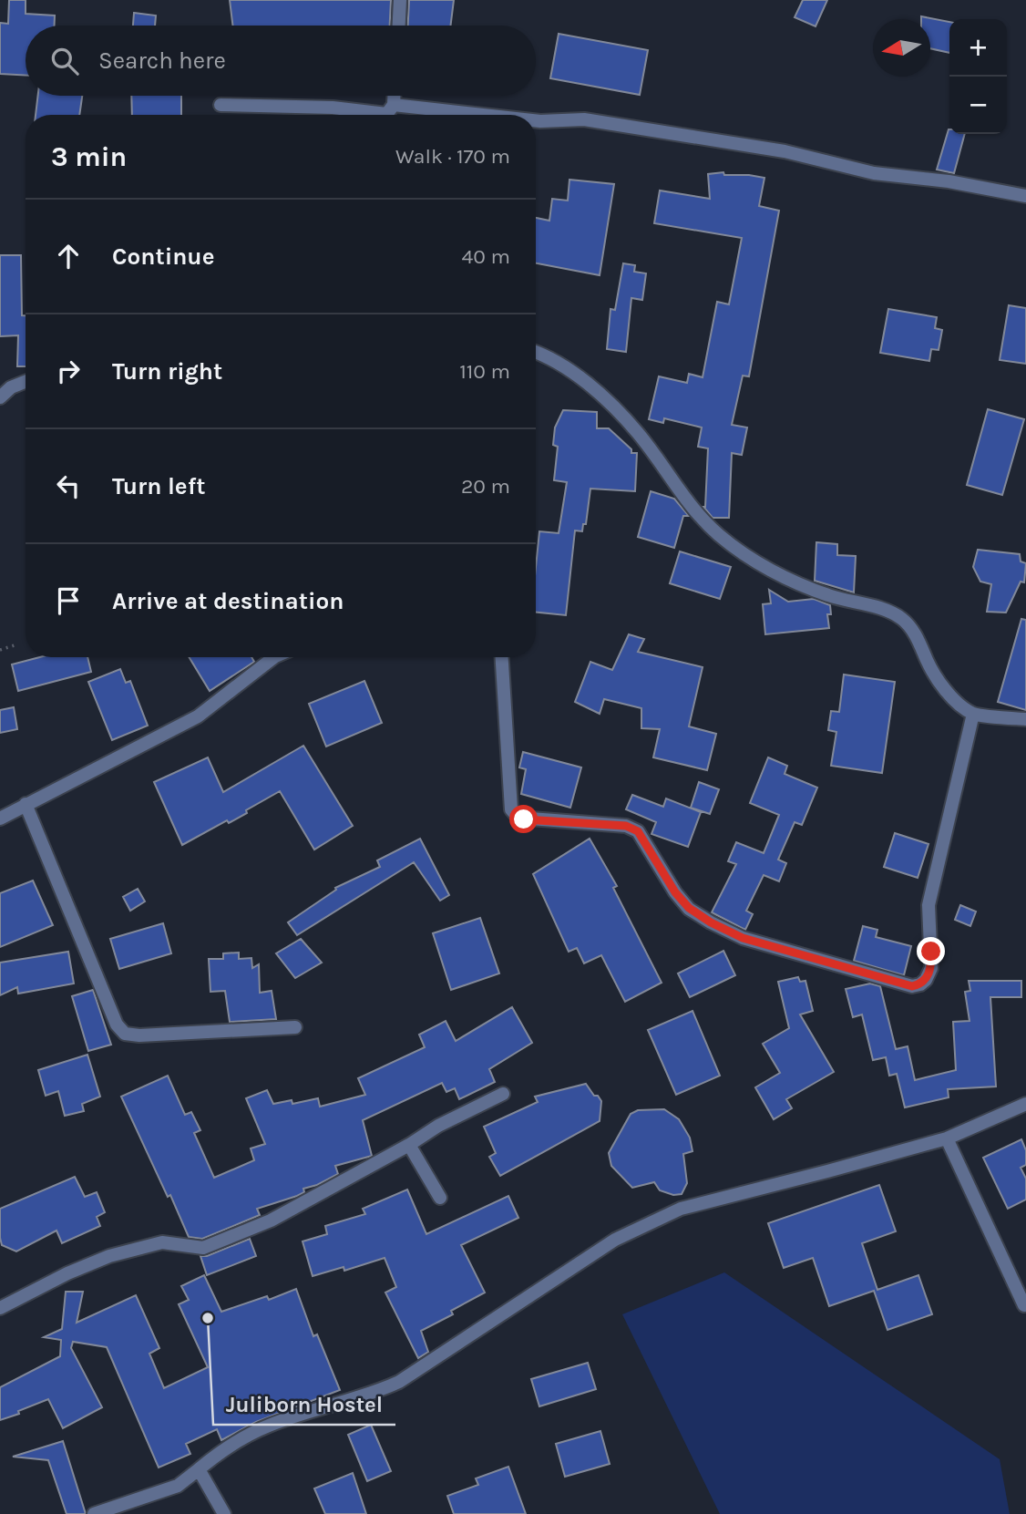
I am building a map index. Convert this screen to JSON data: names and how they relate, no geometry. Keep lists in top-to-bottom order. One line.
{"places":["Juliborn Hostel"],"north":"left","page":{"map_buttons":["+","−"],"search":"Search here","heading":["3 min","Walk · 170 m"],"list":[["Continue","40 m"],["Turn right","110 m"],["Turn left","20 m"],"Arrive at destination"]}}
